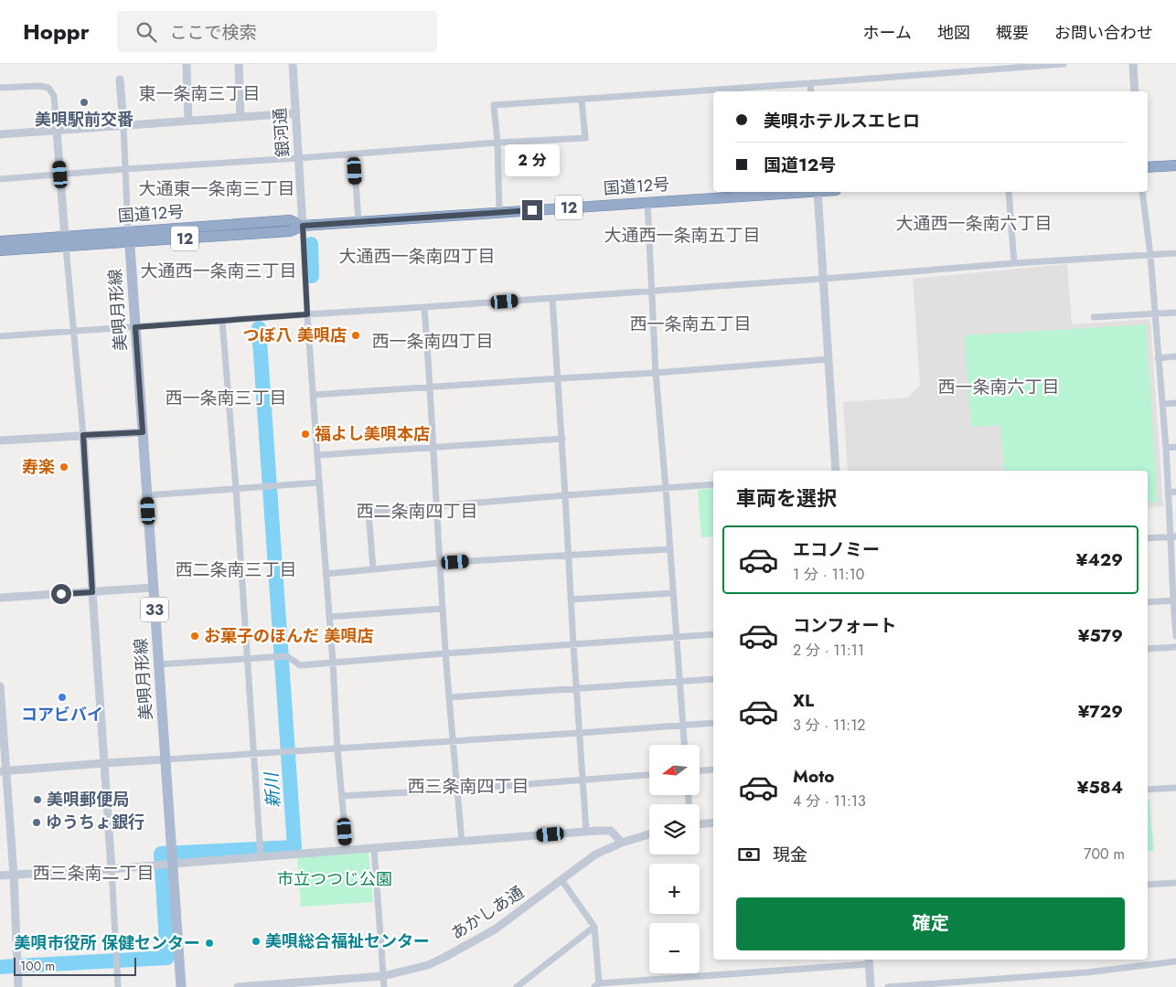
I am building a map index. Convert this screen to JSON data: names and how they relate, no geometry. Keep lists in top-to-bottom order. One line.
{"streets":{"highway":["国道12号","12"],"main road":["美唄月形線","33"],"street":["銀河通","あかしあ通"]},"crossings":[["銀河通","国道12号"],["国道12号","美唄月形線"]],"districts":["東一条南三丁目","大通東一条南三丁目","大通西一条南六丁目","大通西一条南五丁目","大通西一条南四丁目","大通西一条南三丁目","西一条南五丁目","西一条南四丁目","西一条南六丁目","西一条南三丁目","西二条南四丁目","西二条南三丁目","西三条南四丁目","西三条南二丁目"],"water":["新川"],"parks":["市立つつじ公園"],"places":["美唄駅前交番","つぼ八 美唄店","福よし美唄本店","寿楽","お菓子のほんだ 美唄店","コアビバイ","美唄郵便局","ゆうちょ銀行","美唄総合福祉センター","美唄市役所 保健センター"],"scale_bar":"100 m","north":"left","page":{"header":"Hoppr","search":"ここで検索","nav":["ホーム","地図","概要","お問い合わせ"],"banner":["美唄ホテルスエヒロ","国道12号"],"bubble":"2 分","heading":"車両を選択","list":[{"name":"エコノミー","note":"1 分 · 11:10","value":"¥429"},{"name":"コンフォート","note":"2 分 · 11:11","value":"¥579"},{"name":"XL","note":"3 分 · 11:12","value":"¥729"},{"name":"Moto","note":"4 分 · 11:13","value":"¥584"}],"map_buttons":["+","−"],"pay":["現金","700 m"],"buttons":"確定","scale":"100 m"}}
